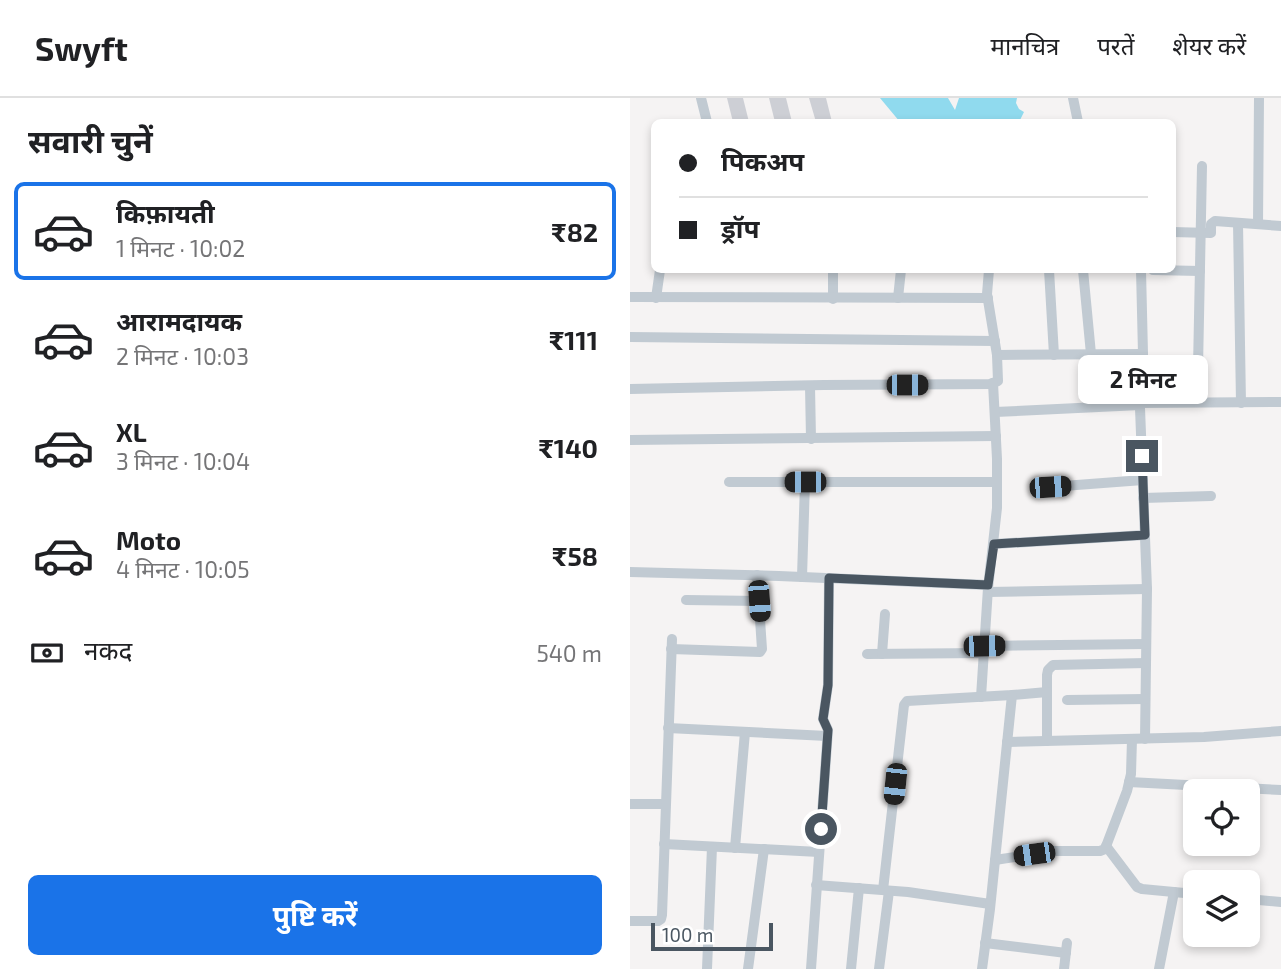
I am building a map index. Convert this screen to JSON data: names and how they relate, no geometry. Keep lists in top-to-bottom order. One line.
{"scale_bar":"100 m","page":{"header":"Swyft","nav":["मानचित्र","परतें","शेयर करें"],"heading":"सवारी चुनें","banner":["पिकअप","ड्रॉप"],"list":[{"name":"किफ़ायती","note":"1 मिनट · 10:02","value":"₹82"},{"name":"आरामदायक","note":"2 मिनट · 10:03","value":"₹111"},{"name":"XL","note":"3 मिनट · 10:04","value":"₹140"},{"name":"Moto","note":"4 मिनट · 10:05","value":"₹58"}],"bubble":"2 मिनट","pay":["नकद","540 m"],"buttons":"पुष्टि करें","scale":"100 m"}}
